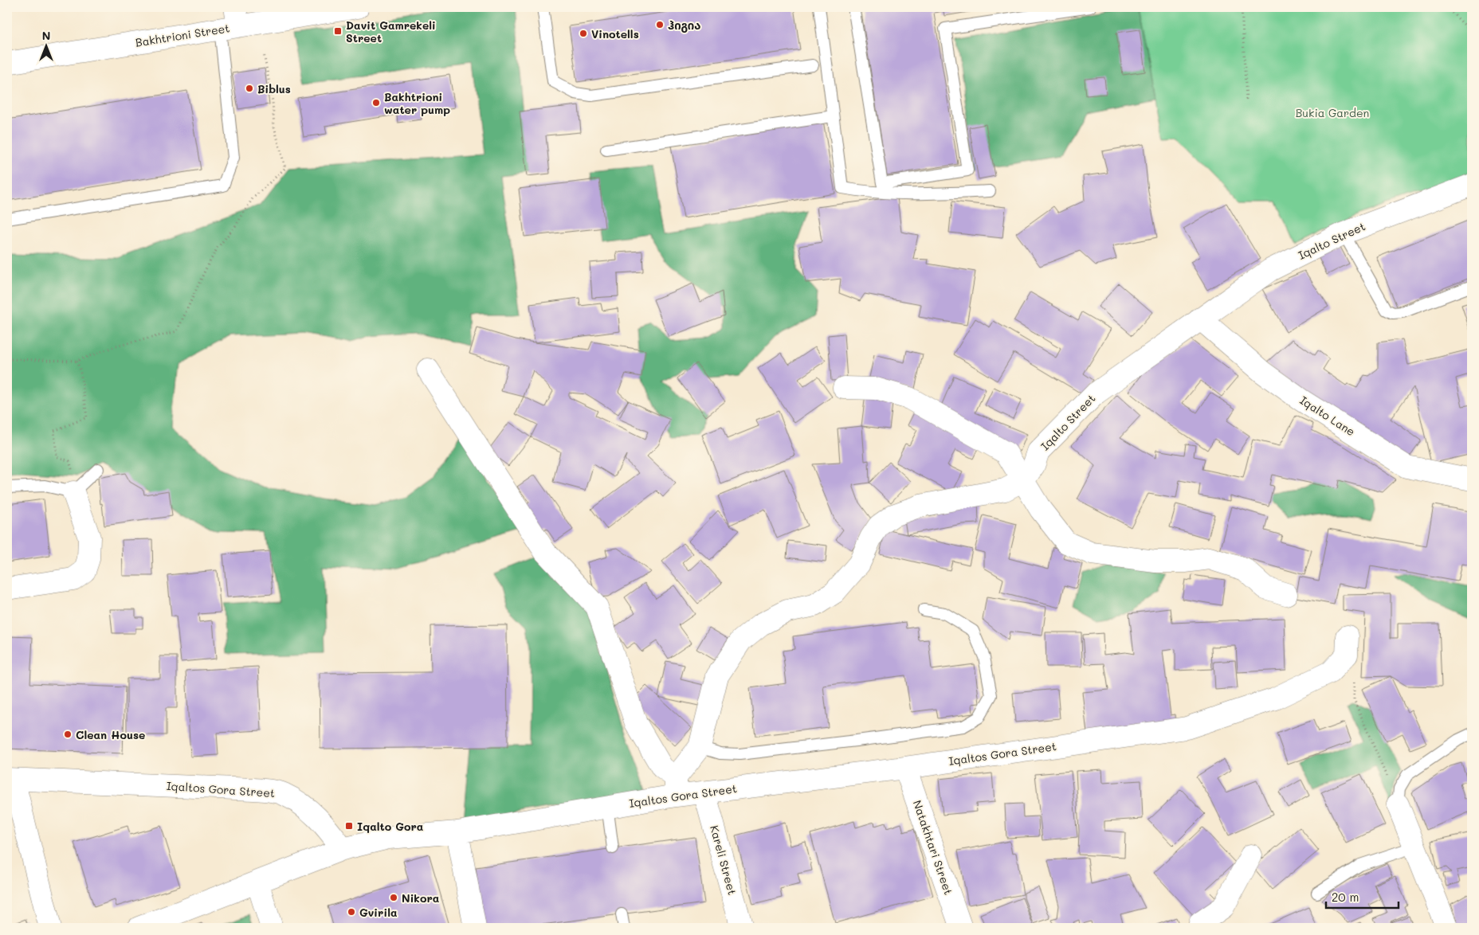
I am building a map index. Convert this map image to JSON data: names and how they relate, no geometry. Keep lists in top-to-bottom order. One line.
{"streets":{"street":["Bakhtrioni Street","Iqalto Street","Iqalto Lane","Iqaltos Gora Street","Natakhtari Street","Kareli Street"]},"crossings":[["Iqalto Street","Iqalto Lane"],["Iqaltos Gora Street","Natakhtari Street"],["Iqaltos Gora Street","Kareli Street"]],"parks":["Bukia Garden"],"places":{"other":["ჰიგია","Vinotells","Biblus","Bakhtrioni water pump","Clean House","Nikora","Gvirila"],"transit":["Davit Gamrekeli Street","Iqalto Gora"]},"scale_bar":"20 m","north":"top"}
